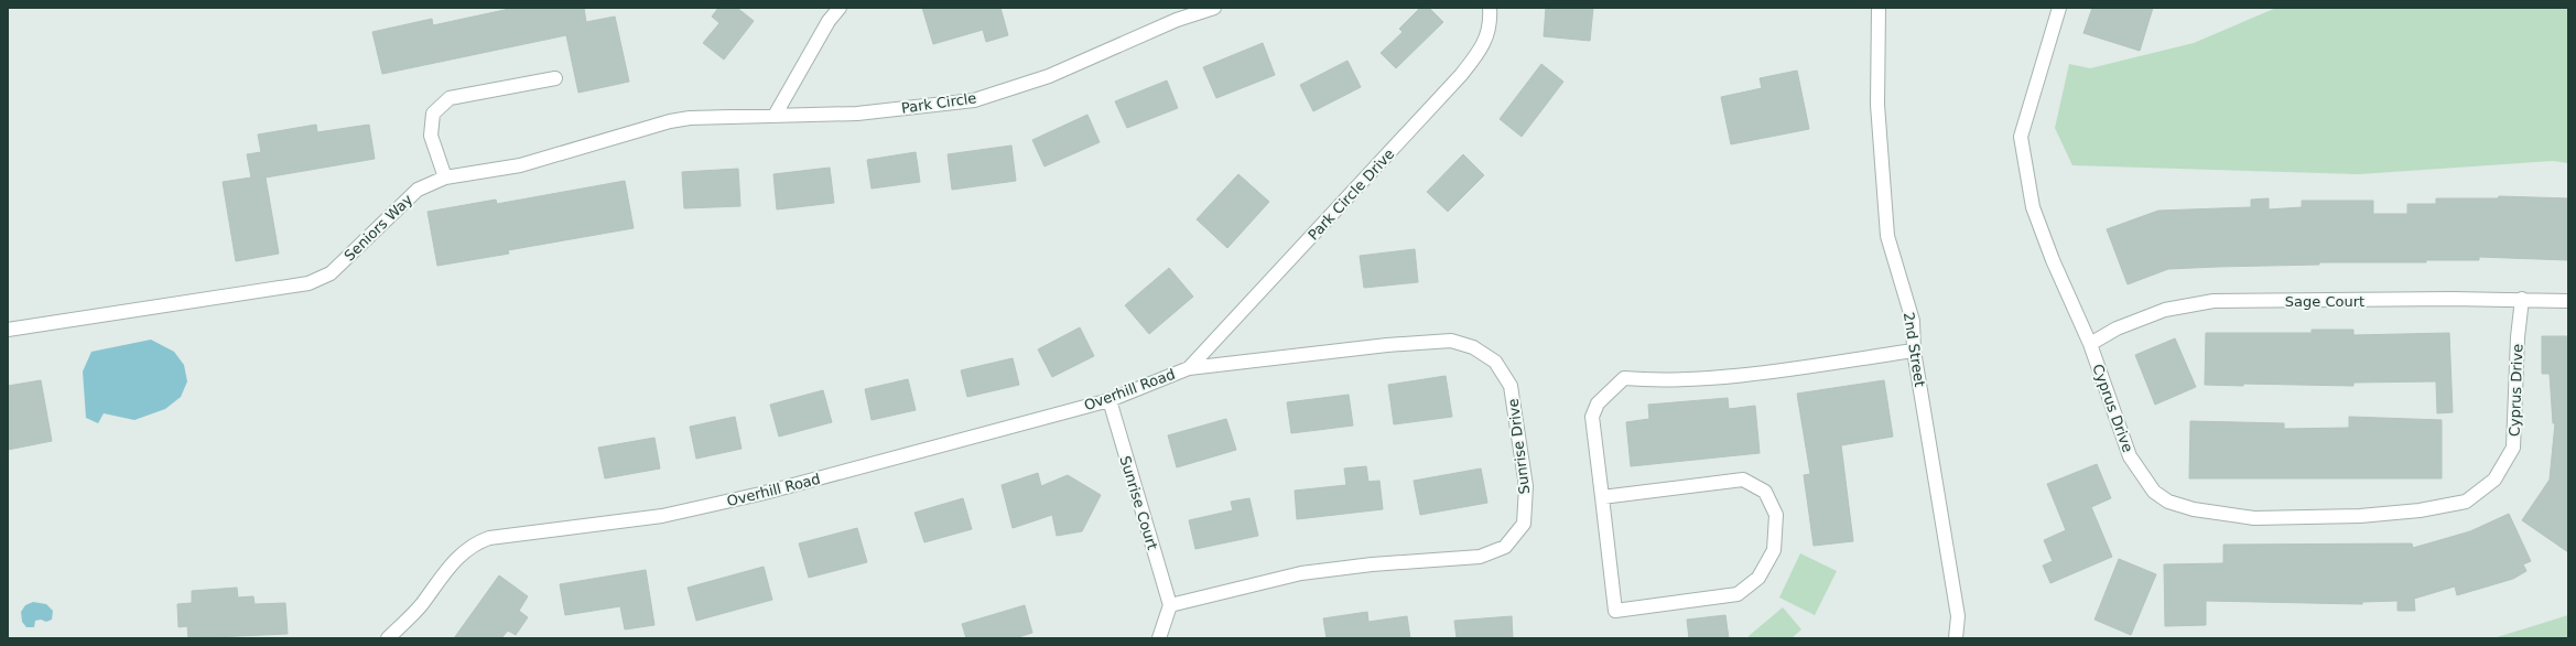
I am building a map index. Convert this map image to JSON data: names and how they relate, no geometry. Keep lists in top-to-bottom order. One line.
{"streets":{"street":["Park Circle","Park Circle Drive","Seniors Way","Sage Court","2nd Street","Overhill Road","Cyprus Drive","Sunrise Drive","Sunrise Court"]},"crossings":[["Park Circle","Seniors Way"],["Park Circle Drive","Overhill Road"],["Park Circle Drive","Sunrise Drive"],["Sage Court","Cyprus Drive"],["Overhill Road","Sunrise Drive"],["Overhill Road","Sunrise Court"],["Sunrise Drive","Sunrise Court"]]}
